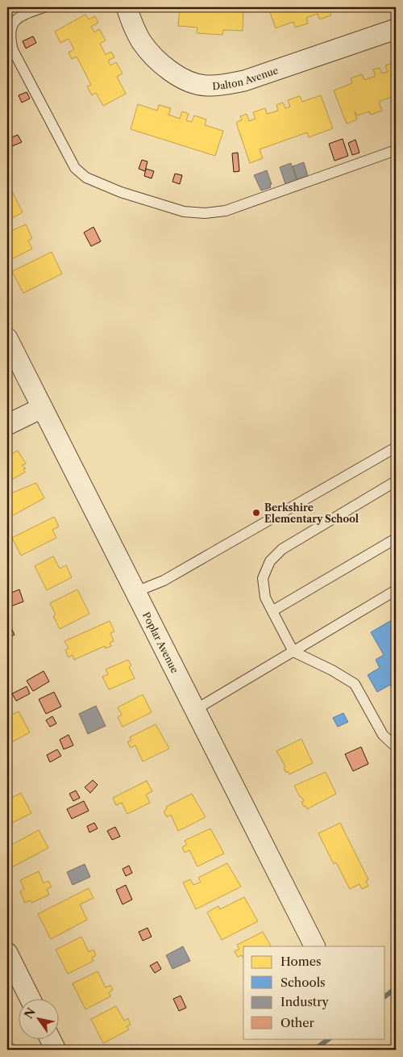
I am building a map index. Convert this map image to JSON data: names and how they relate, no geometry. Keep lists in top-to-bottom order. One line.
{"streets":{"street":["Dalton Avenue","Poplar Avenue"]},"places":["Berkshire Elementary School"],"legend":["Homes","Schools","Industry","Other"],"north":"top left"}
